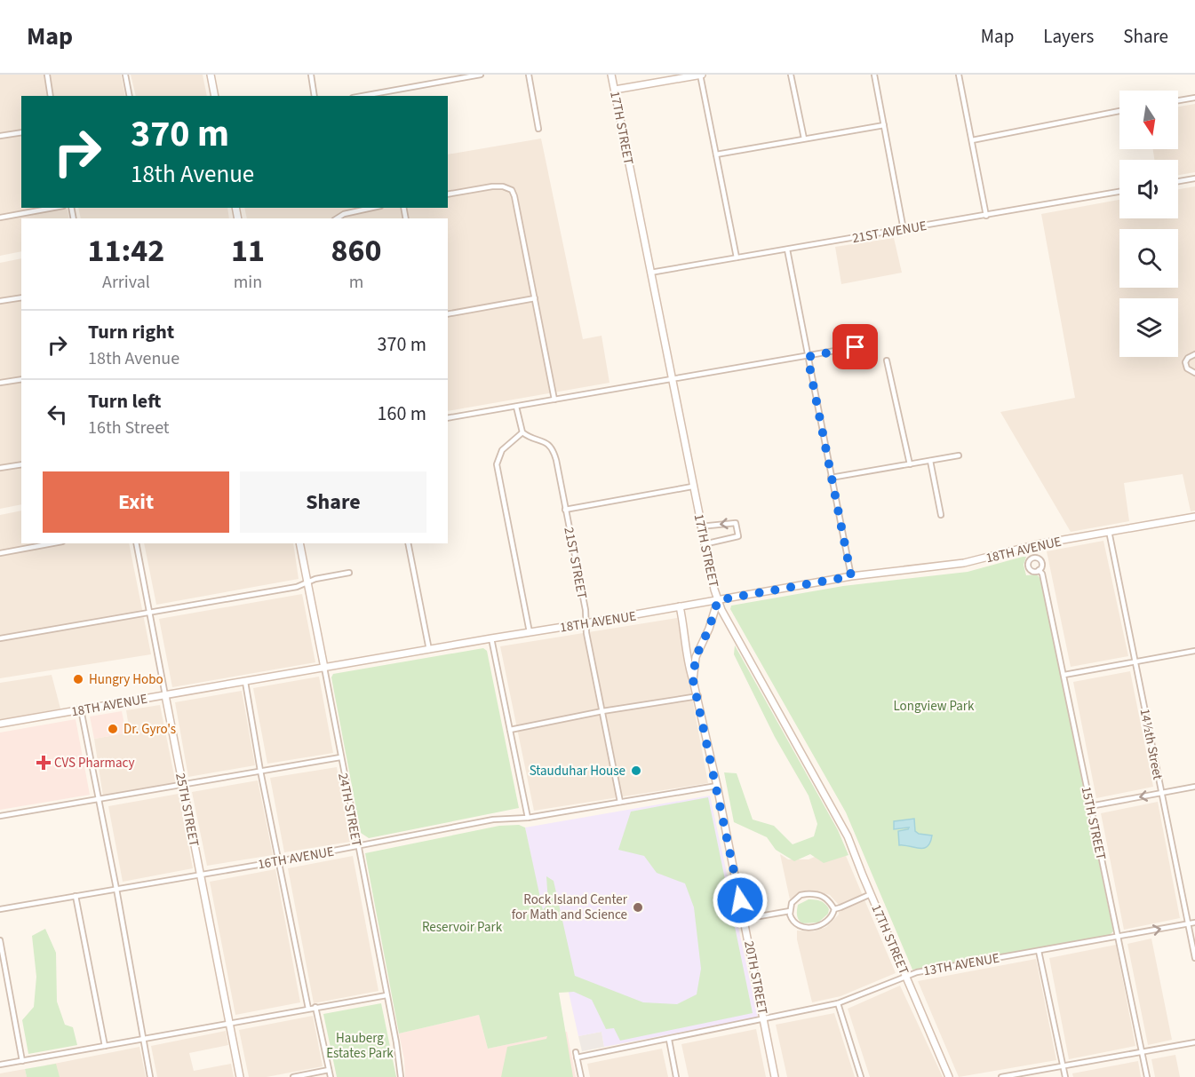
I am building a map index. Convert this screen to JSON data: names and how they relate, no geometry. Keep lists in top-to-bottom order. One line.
{"streets":{"street":["17TH STREET","21ST AVENUE","18TH AVENUE","21ST STREET","14½th Street","25TH STREET","24TH STREET","15TH STREET","16TH AVENUE","13TH AVENUE","20TH STREET"]},"crossings":[["17TH STREET","21ST AVENUE"],["17TH STREET","18TH AVENUE"],["17TH STREET","13TH AVENUE"],["17TH STREET","20TH STREET"],["18TH AVENUE","21ST STREET"],["18TH AVENUE","14½th Street"],["18TH AVENUE","25TH STREET"],["18TH AVENUE","24TH STREET"],["18TH AVENUE","20TH STREET"],["21ST STREET","16TH AVENUE"],["14½th Street","13TH AVENUE"],["25TH STREET","16TH AVENUE"],["24TH STREET","16TH AVENUE"],["15TH STREET","13TH AVENUE"],["16TH AVENUE","20TH STREET"],["13TH AVENUE","20TH STREET"]],"parks":["Longview Park","Reservoir Park","Hauberg Estates Park"],"places":{"other":["Hungry Hobo","Dr. Gyro's","Stauduhar House","Rock Island Center for Math and Science"],"health":["CVS Pharmacy"]},"north":"bottom","page":{"header":"Map","nav":["Map","Layers","Share"],"turn":["370 m","18th Avenue"],"eta":["11:42","Arrival","11","min","860","m"],"list":[{"name":"Turn right","note":"18th Avenue","value":"370 m"},{"name":"Turn left","note":"16th Street","value":"160 m"}],"buttons":["Exit","Share"]}}
